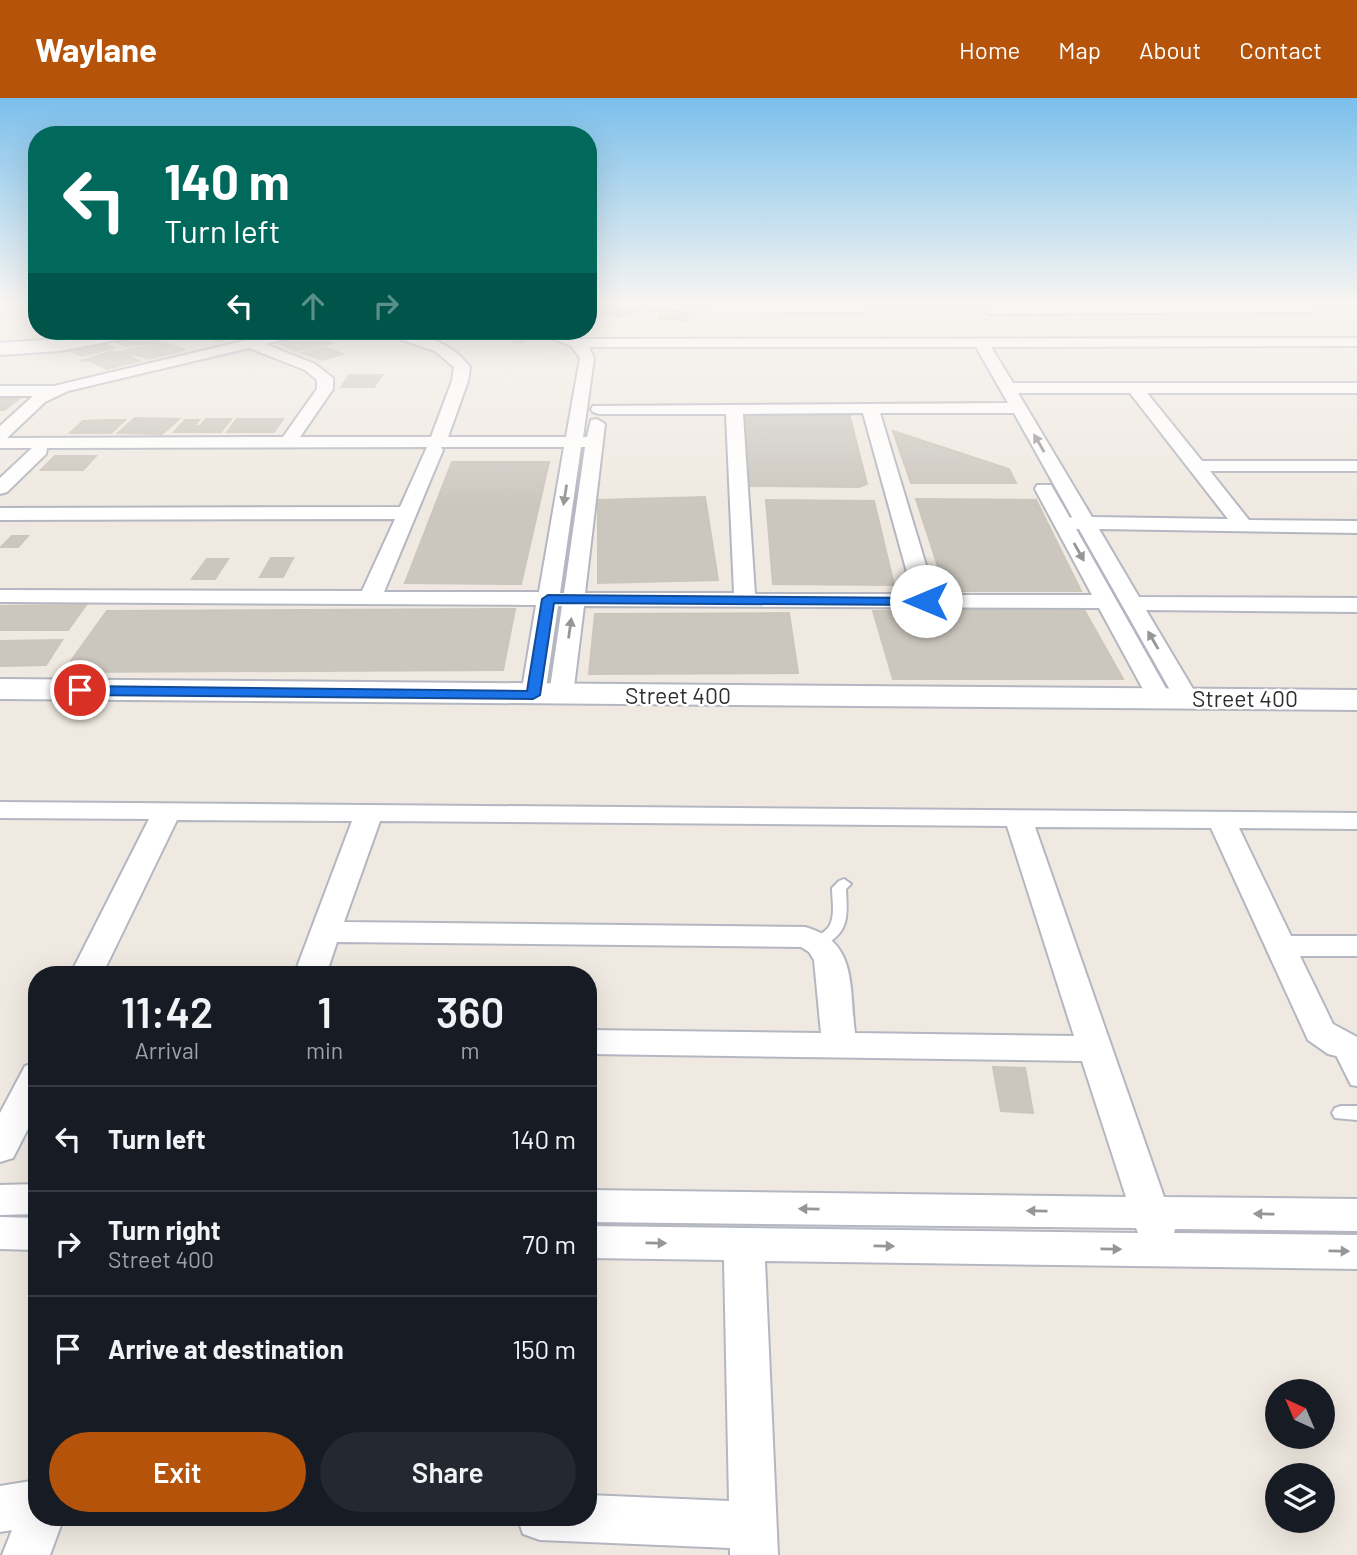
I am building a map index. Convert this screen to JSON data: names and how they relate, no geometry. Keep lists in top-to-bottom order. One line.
{"streets":{"street":["Street 400"]},"north":"top left","page":{"header":"Waylane","nav":["Home","Map","About","Contact"],"turn":["140 m","Turn left"],"eta":["11:42","Arrival","1","min","360","m"],"list":[{"name":"Turn left","value":"140 m"},{"name":"Turn right","note":"Street 400","value":"70 m"},{"name":"Arrive at destination","value":"150 m"}],"buttons":["Exit","Share"]}}
